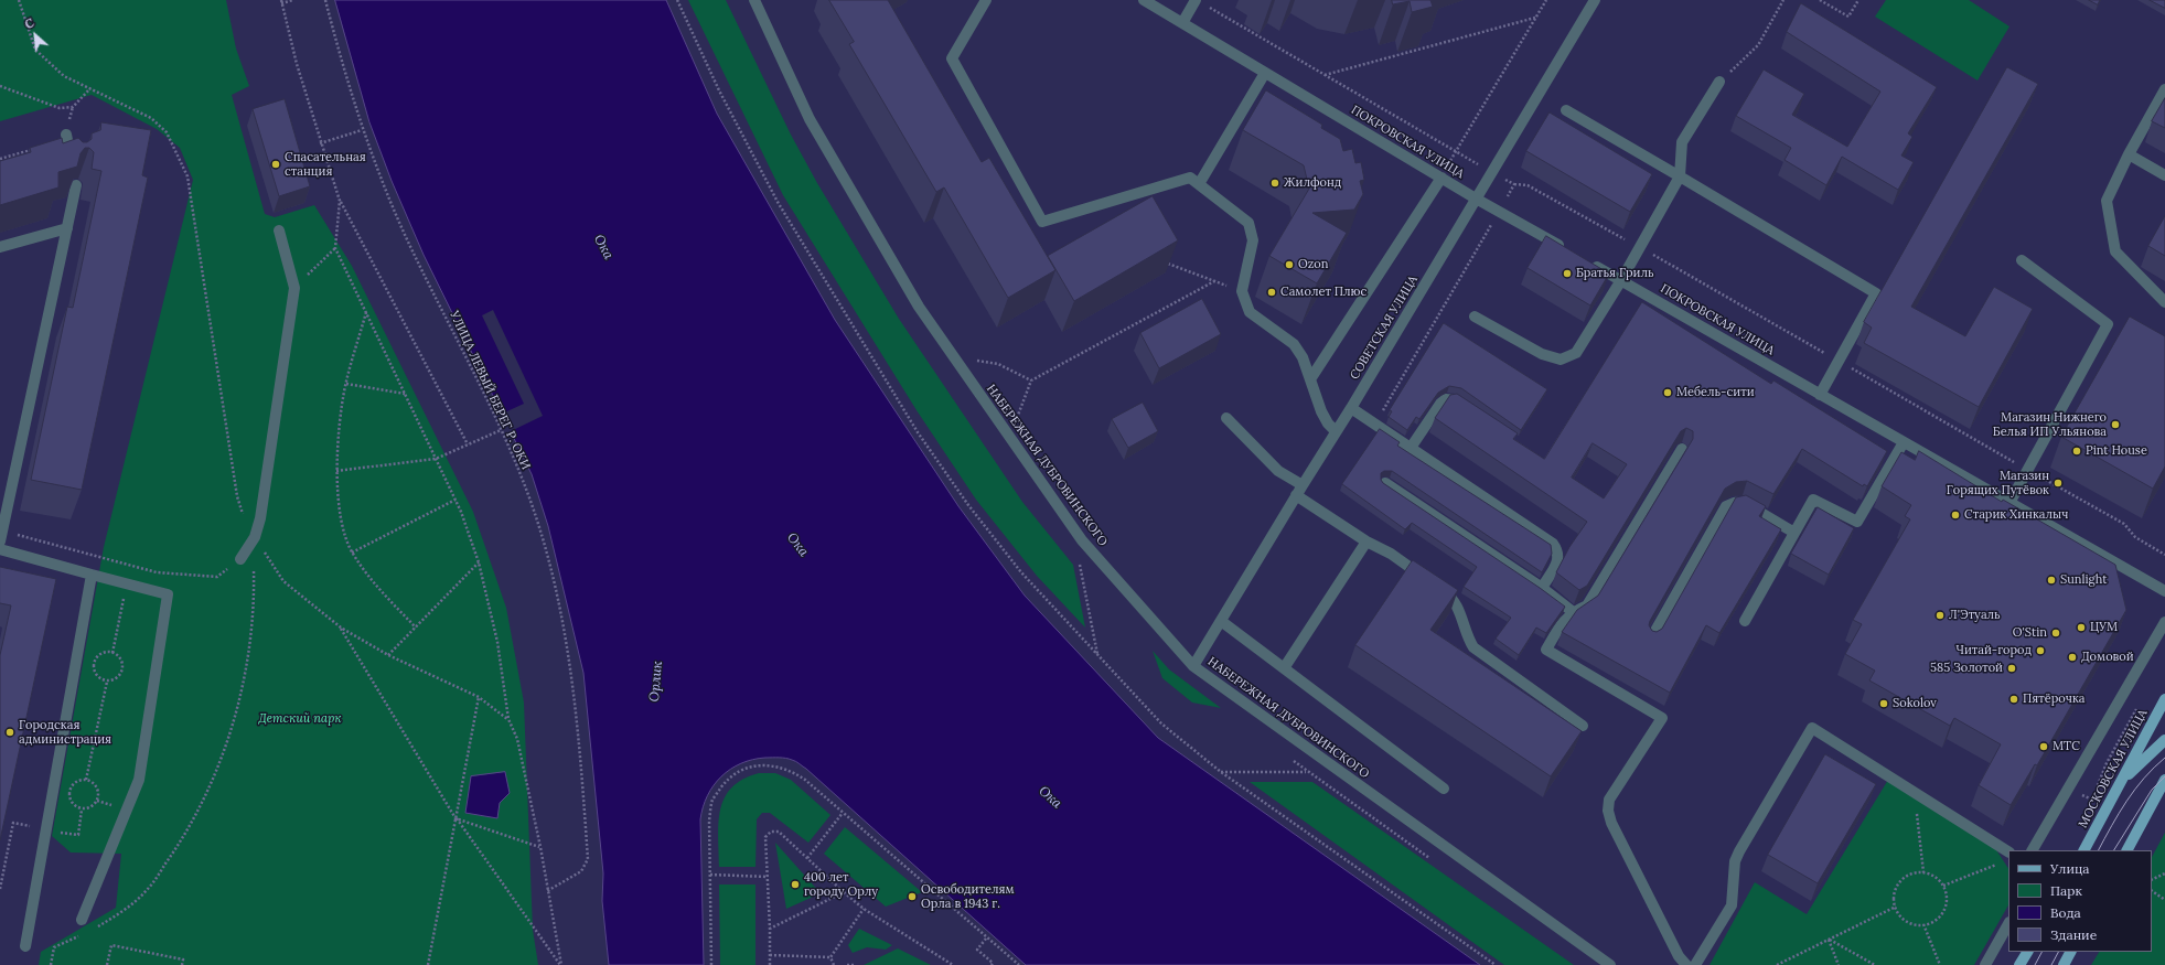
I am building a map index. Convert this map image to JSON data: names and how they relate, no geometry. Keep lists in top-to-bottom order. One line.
{"streets":{"main road":["МОСКОВСКАЯ УЛИЦА"],"street":["ПОКРОВСКАЯ УЛИЦА","СОВЕТСКАЯ УЛИЦА","НАБЕРЕЖНАЯ ДУБРОВИНСКОГО"],"path":["УЛИЦА ЛЕВЫЙ БЕРЕГ Р. ОКИ"]},"crossings":[["ПОКРОВСКАЯ УЛИЦА","СОВЕТСКАЯ УЛИЦА"],["СОВЕТСКАЯ УЛИЦА","НАБЕРЕЖНАЯ ДУБРОВИНСКОГО"]],"water":["Ока","Орлик"],"parks":["Детский парк"],"places":["Спасательная станция","Жилфонд","Ozon","Братья Гриль","Самолет Плюс","Мебель-сити","Магазин Нижнего Белья ИП Ульянова","Pint House","Магазин Горящих Путёвок","Старик Хинкалыч","Sunlight","Л'Этуаль","ЦУМ","O'Stin","Читай-город","Домовой","585 Золотой","Пятёрочка","Sokolov","Городская администрация","МТС","400 лет городу Орлу","Освободителям Орла в 1943 г."],"legend":["Улица","Парк","Вода","Здание"],"north":"top left"}
